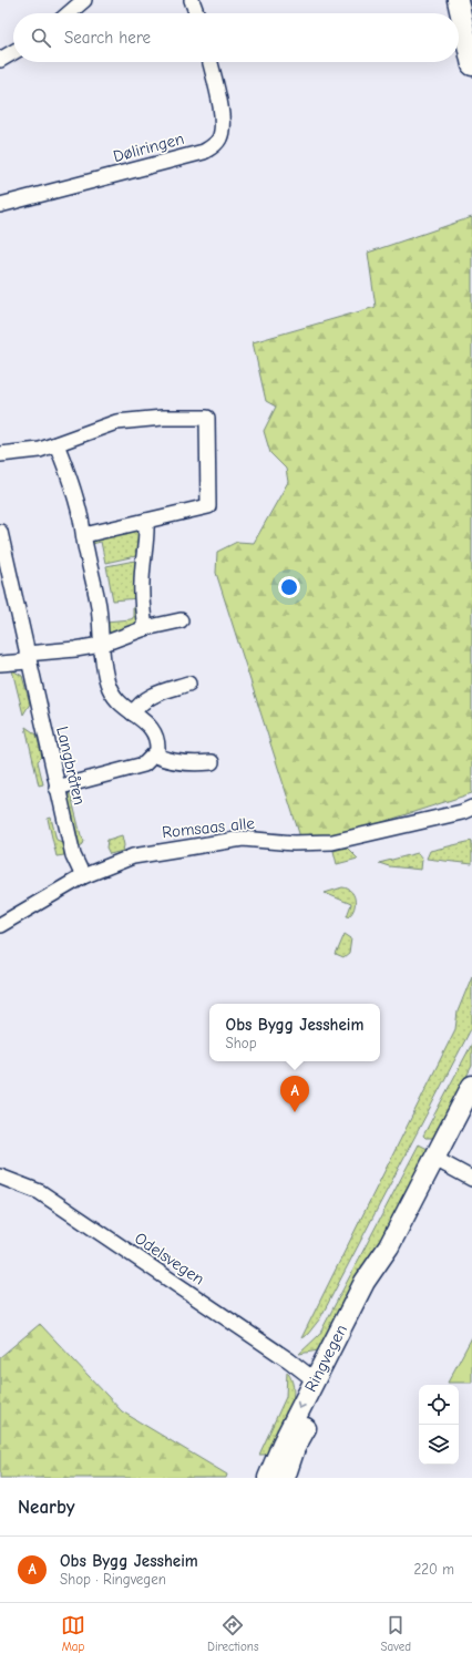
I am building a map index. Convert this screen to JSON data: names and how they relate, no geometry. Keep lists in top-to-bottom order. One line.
{"streets":{"main road":["Ringvegen"],"street":["Døliringen","Langbråten","Romsaas alle","Odelsvegen"]},"crossings":[["Langbråten","Romsaas alle"],["Odelsvegen","Ringvegen"]],"page":{"search":"Search here","popup":["Obs Bygg Jessheim","Shop"],"pins":"A","heading":"Nearby","list":[{"mark":"A","name":"Obs Bygg Jessheim","note":"Shop · Ringvegen","value":"220 m"}],"nav":["Map","Directions","Saved"]}}
